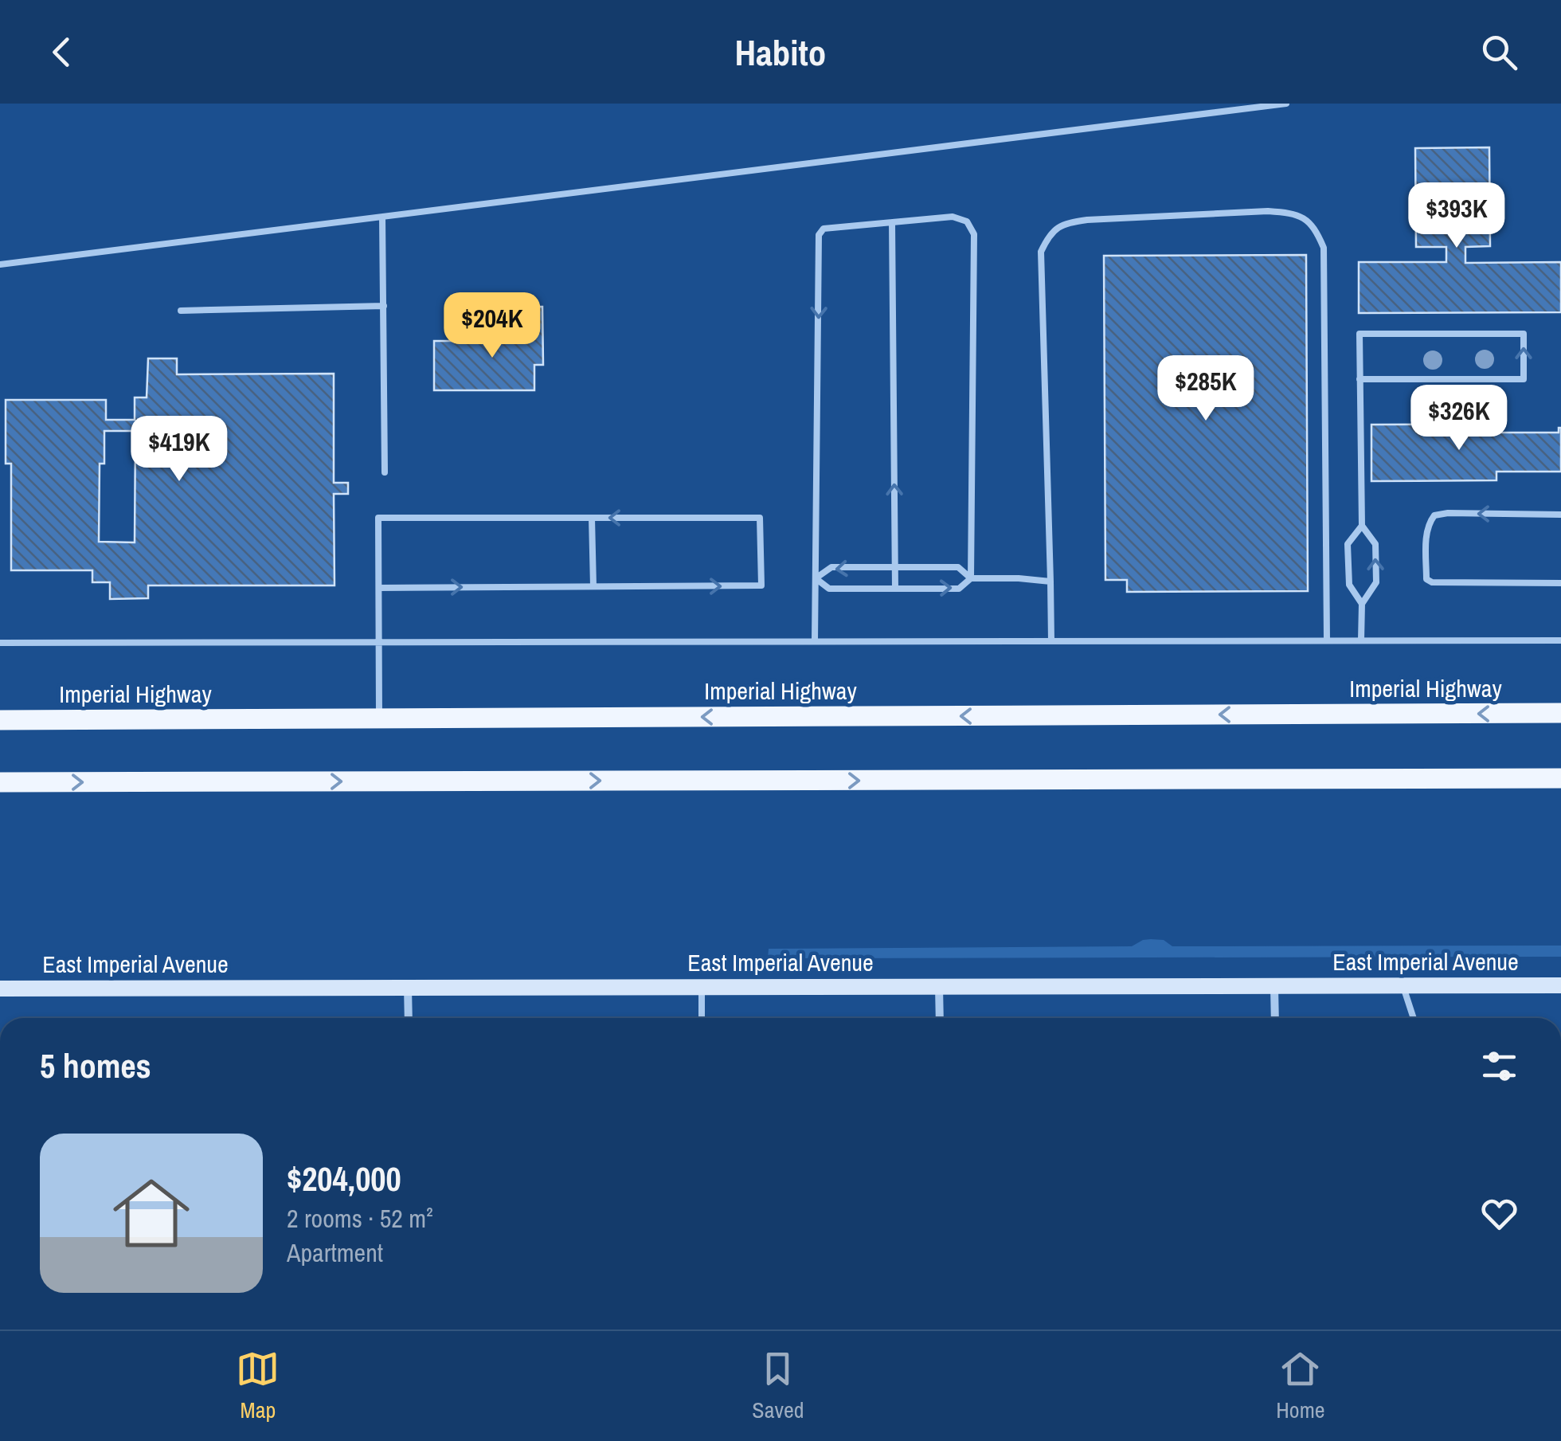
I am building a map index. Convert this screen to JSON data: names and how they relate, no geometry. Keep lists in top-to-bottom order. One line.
{"streets":{"main road":["Imperial Highway"],"street":["East Imperial Avenue"]},"page":{"header":"Habito","price":["$393K","$204K","$285K","$326K","$419K"],"heading":"5 homes","list":[{"name":"$204,000","note":"2 rooms · 52 m² · Apartment"}],"tabs":["Map","Saved","Home"]}}
